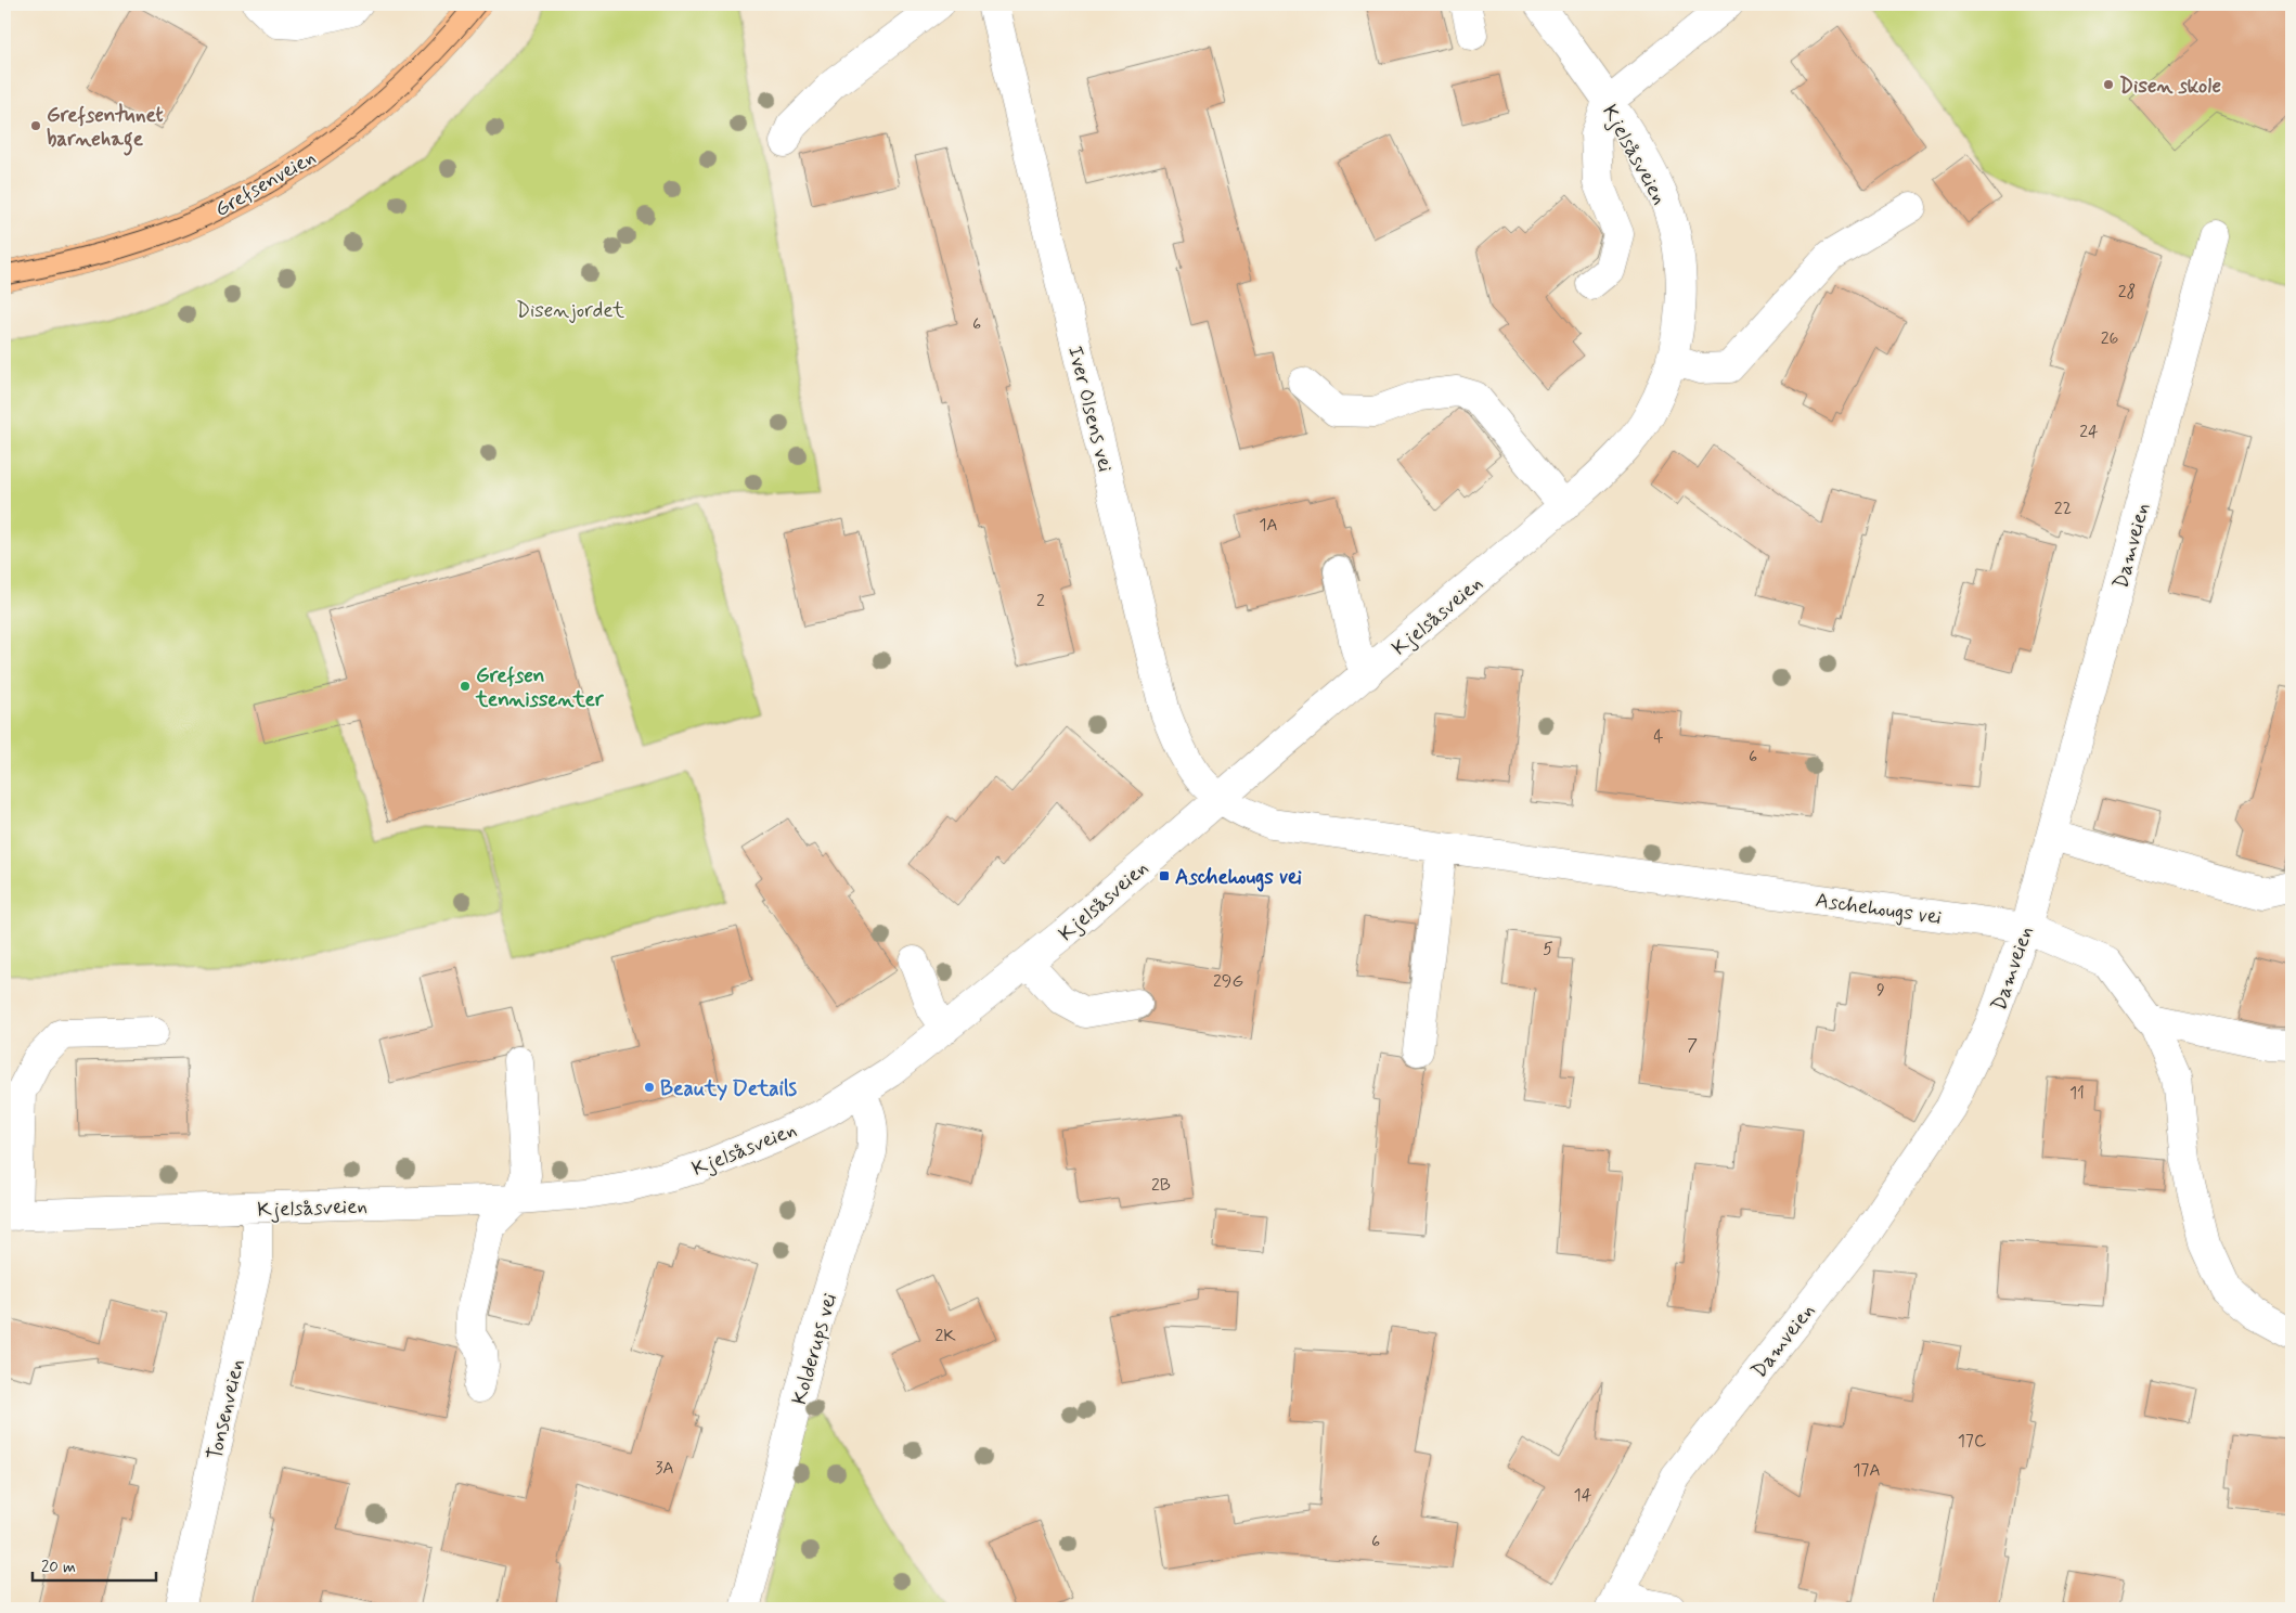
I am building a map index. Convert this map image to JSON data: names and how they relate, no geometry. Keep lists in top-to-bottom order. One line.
{"streets":{"main road":["Grefsenveien"],"street":["Kjelsåsveien","Iver Olsens vei","Damveien","Aschehougs vei","Kolderups vei","Tonsenveien"]},"crossings":[["Kjelsåsveien","Iver Olsens vei"],["Kjelsåsveien","Aschehougs vei"],["Kjelsåsveien","Kolderups vei"],["Kjelsåsveien","Tonsenveien"],["Iver Olsens vei","Aschehougs vei"],["Damveien","Aschehougs vei"]],"parks":["Disenjordet"],"places":{"other":["Disen skole","Grefsentunet barnehage","Grefsen tennissenter","Beauty Details"],"transit":["Aschehougs vei"]},"house_numbers":["28","6","26","24","22","1A","2","4","6","5","29G","9","7","11","2B","2K","17C","3A","17A","14","6"],"scale_bar":"20 m"}
